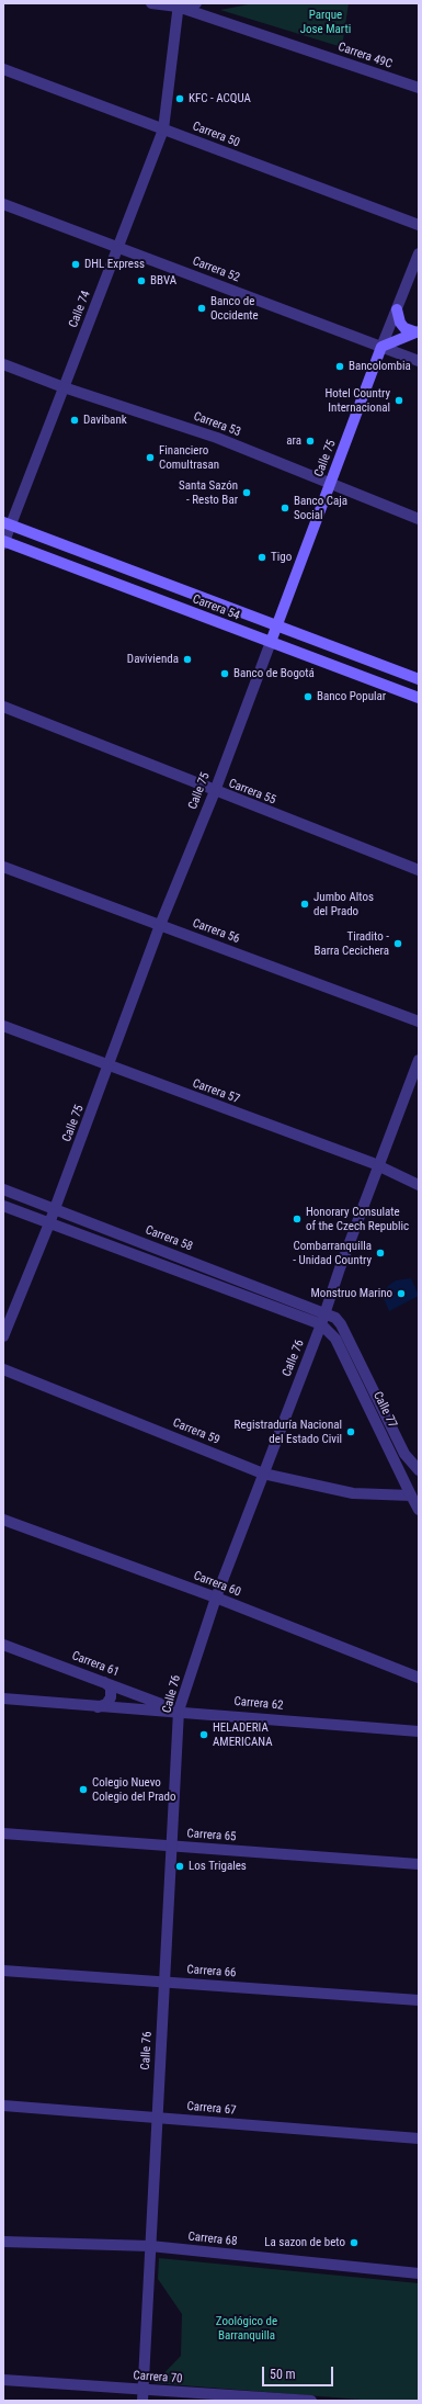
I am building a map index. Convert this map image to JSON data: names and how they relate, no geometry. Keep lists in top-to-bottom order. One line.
{"streets":{"main road":["Calle 75","Carrera 54"],"street":["Carrera 49C","Carrera 50","Carrera 52","Calle 74","Carrera 53","Carrera 55","Carrera 56","Carrera 57","Carrera 58","Calle 76","Calle 77","Carrera 59","Carrera 60","Carrera 61","Carrera 62","Carrera 65","Carrera 66","Carrera 67","Carrera 68","Carrera 70"]},"crossings":[["Carrera 49C","Calle 74"],["Carrera 50","Calle 74"],["Carrera 52","Calle 74"],["Carrera 52","Calle 75"],["Calle 74","Carrera 53"],["Calle 74","Carrera 54"],["Carrera 53","Calle 75"],["Calle 75","Carrera 54"],["Calle 75","Carrera 55"],["Calle 75","Carrera 56"],["Calle 75","Carrera 57"],["Calle 75","Carrera 58"],["Carrera 57","Calle 76"],["Carrera 58","Calle 76"],["Carrera 58","Calle 77"],["Calle 76","Calle 77"],["Calle 76","Carrera 59"],["Calle 76","Carrera 60"],["Calle 76","Carrera 61"],["Calle 76","Carrera 62"],["Calle 76","Carrera 65"],["Calle 76","Carrera 66"],["Calle 76","Carrera 67"],["Calle 76","Carrera 68"],["Calle 76","Carrera 70"],["Calle 77","Carrera 59"],["Carrera 61","Carrera 62"]],"parks":["Parque Jose Marti","Zoológico de Barranquilla"],"places":["KFC - ACQUA","DHL Express","BBVA","Banco de Occidente","Bancolombia","Hotel Country Internacional","Davibank","ara","Financiero Comultrasan","Santa Sazón - Resto Bar","Banco Caja Social","Tigo","Davivienda","Banco de Bogotá","Banco Popular","Jumbo Altos del Prado","Tiradito - Barra Cecichera","Honorary Consulate of the Czech Republic","Combarranquilla - Unidad Country","Monstruo Marino","Registraduría Nacional del Estado Civil","HELADERIA AMERICANA","Colegio Nuevo Colegio del Prado","Los Trigales","La sazon de beto"],"scale_bar":"50 m"}
